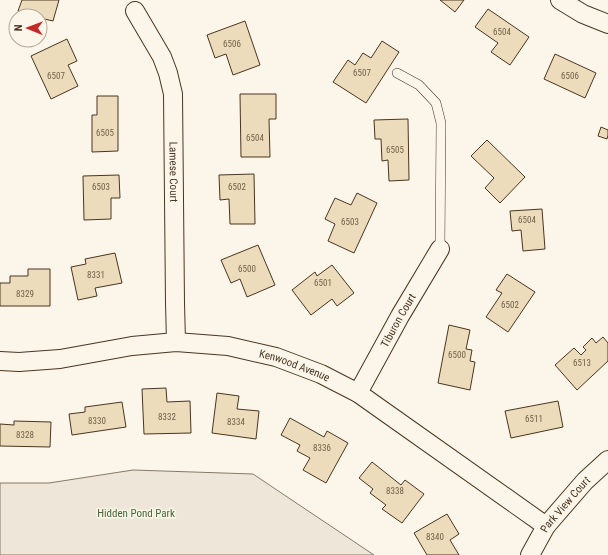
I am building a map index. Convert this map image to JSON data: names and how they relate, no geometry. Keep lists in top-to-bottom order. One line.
{"streets":{"street":["Lamese Court","Tiburon Court","Kenwood Avenue","Park View Court"]},"crossings":[["Lamese Court","Kenwood Avenue"],["Tiburon Court","Kenwood Avenue"],["Kenwood Avenue","Park View Court"]],"parks":["Hidden Pond Park"],"house_numbers":["6504","6506","6507","6507","6506","6505","6504","6505","6503","6502","6504","6503","6500","8331","6501","8329","6502","6500","6513","8332","6511","8330","8334","8328","8336","8338","8340"],"north":"left"}
